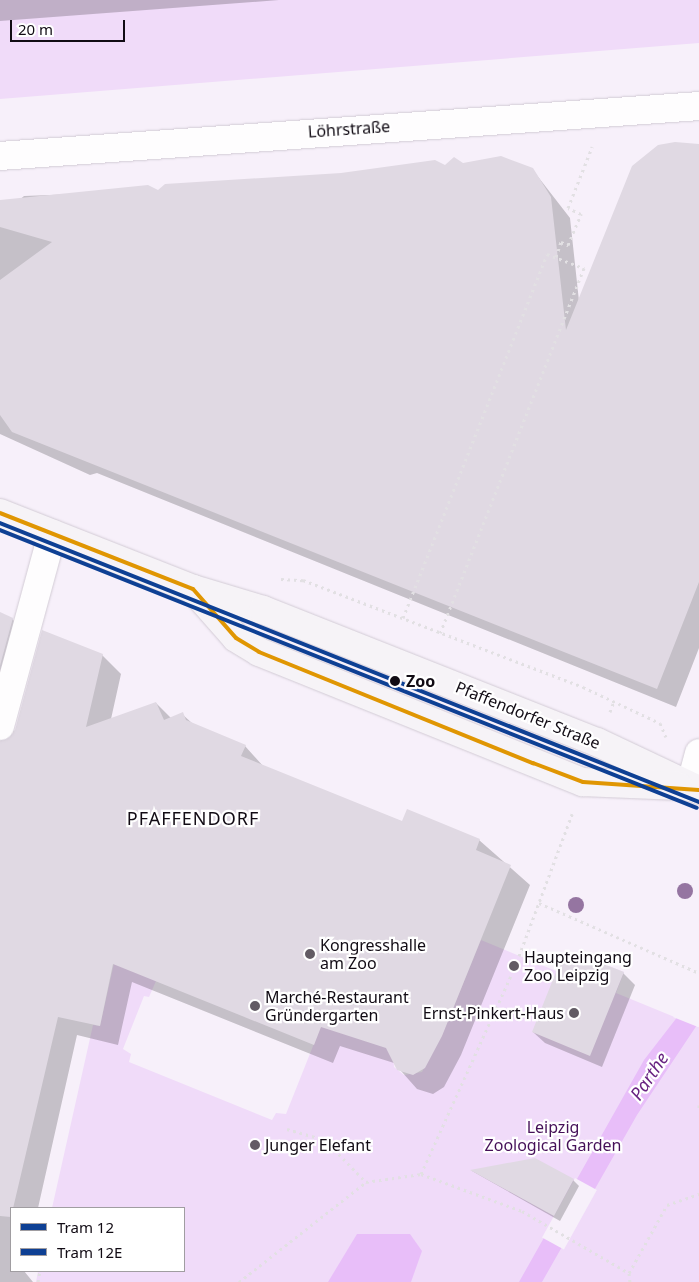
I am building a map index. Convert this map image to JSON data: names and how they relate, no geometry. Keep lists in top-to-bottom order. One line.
{"streets":{"main road":["Pfaffendorfer Straße"],"street":["Löhrstraße"]},"districts":["PFAFFENDORF"],"water":["Parthe"],"parks":["Leipzig Zoological Garden"],"places":["Zoo","Kongresshalle am Zoo","Haupteingang Zoo Leipzig","Marché-Restaurant Gründergarten","Ernst-Pinkert-Haus","Junger Elefant"],"lines":["tram line 12","tram line 12E"],"legend":["Tram 12","Tram 12E"],"scale_bar":"20 m"}
